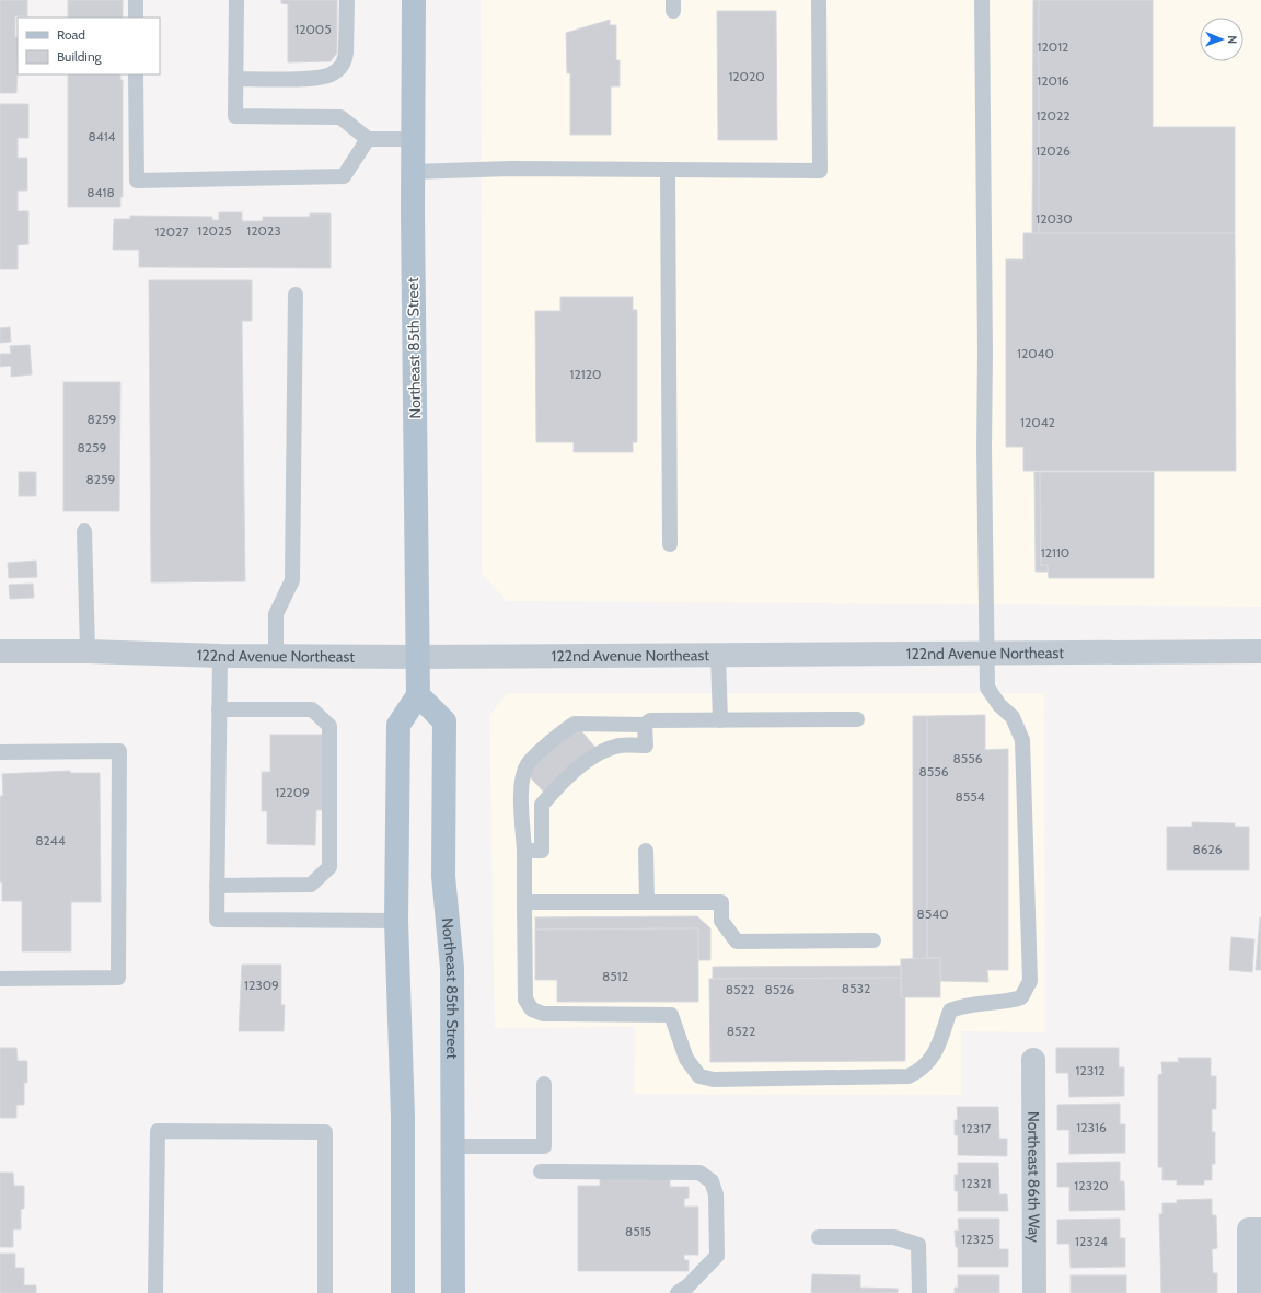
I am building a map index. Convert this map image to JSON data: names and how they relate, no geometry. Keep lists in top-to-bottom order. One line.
{"streets":{"main road":["Northeast 85th Street"],"street":["122nd Avenue Northeast","Northeast 86th Way"]},"crossings":[["Northeast 85th Street","122nd Avenue Northeast"]],"house_numbers":["12005","12012","12020","12016","12022","8414","12026","8418","12030","12025","12023","12027","12040","12120","8259","12042","8259","8259","12110","8556","8556","12209","8554","8244","8626","8540","8512","12309","8532","8522","8526","8522","12312","12316","12317","12321","12320","8515","12325","12324"],"legend":["Road","Building"],"north":"right"}
